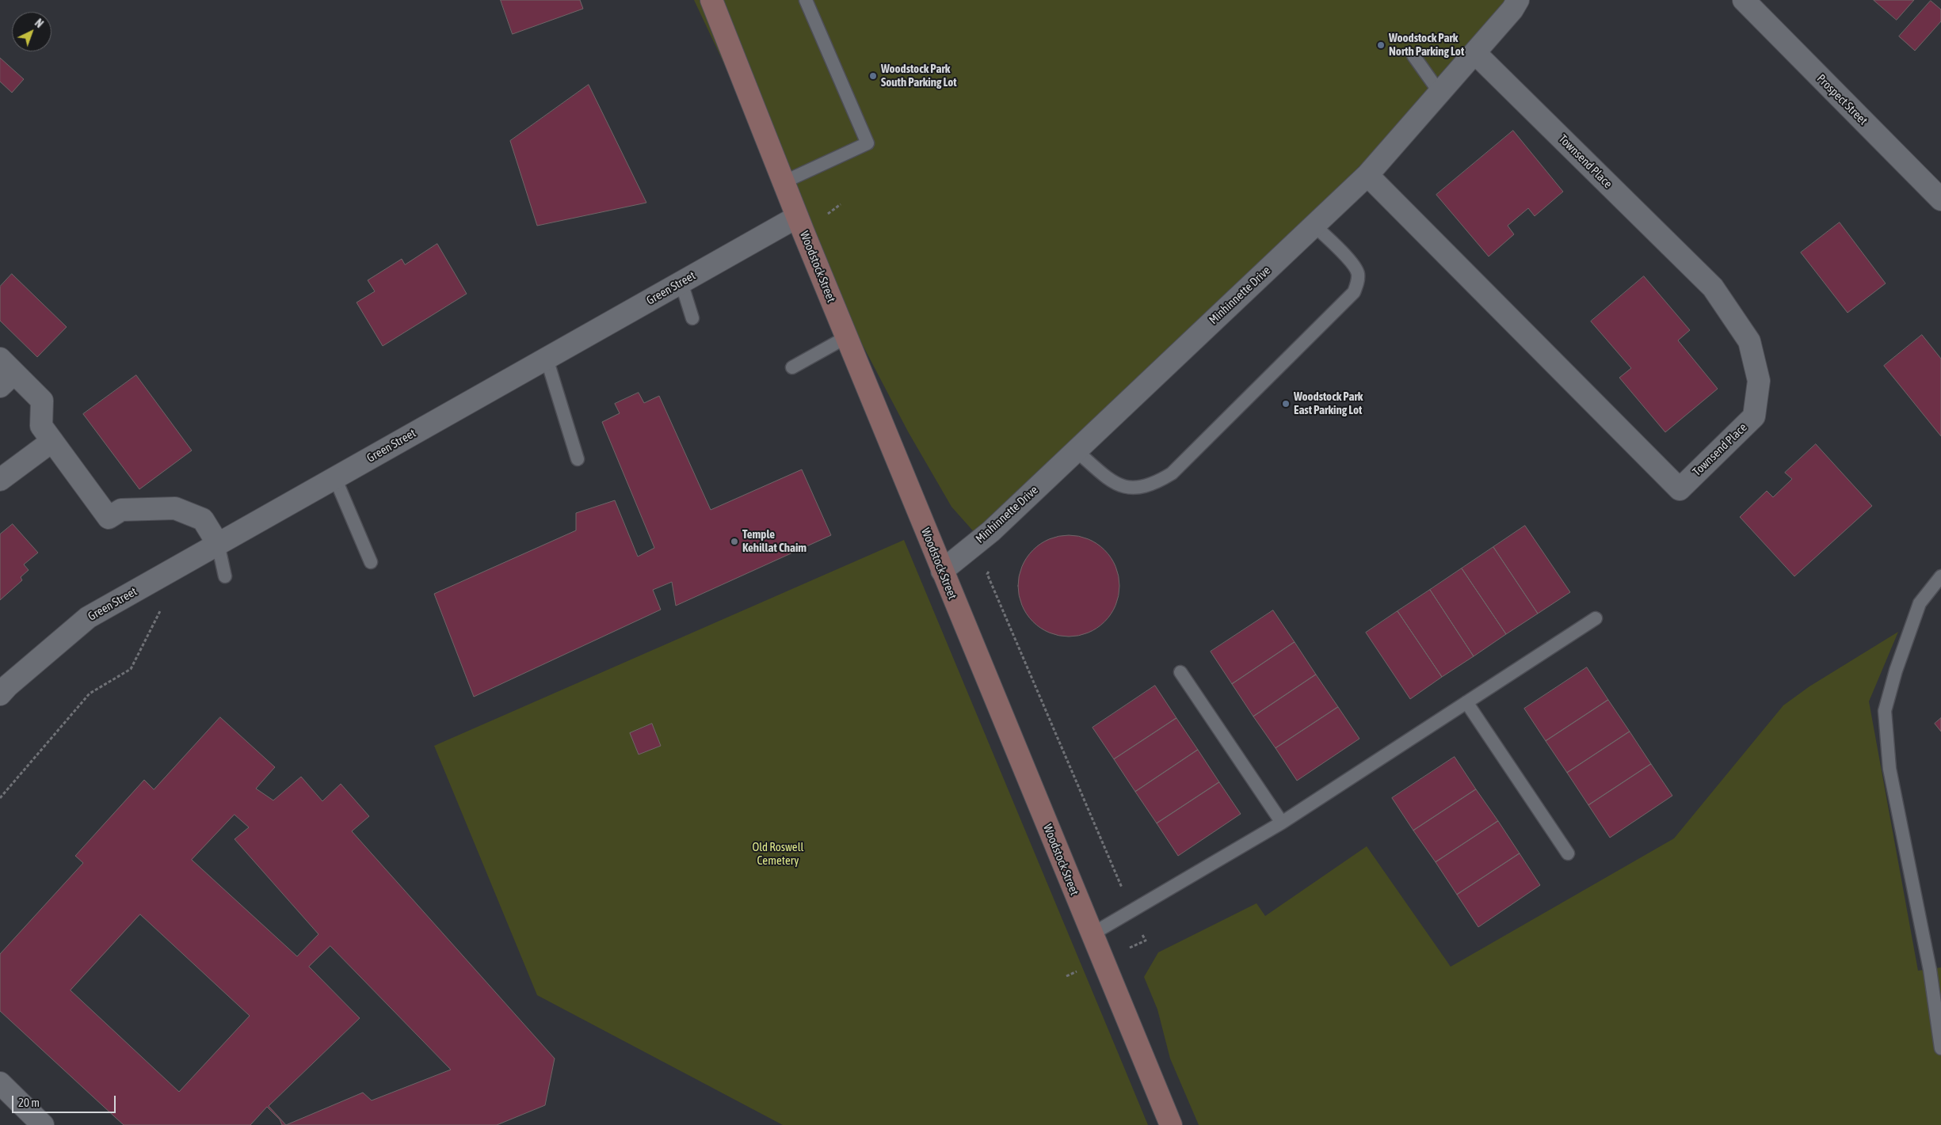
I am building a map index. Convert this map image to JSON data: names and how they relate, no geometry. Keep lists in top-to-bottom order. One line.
{"streets":{"street":["Prospect Street","Townsend Place","Woodstock Street","Green Street","Minhinnette Drive"]},"crossings":[["Townsend Place","Minhinnette Drive"],["Woodstock Street","Green Street"],["Woodstock Street","Minhinnette Drive"]],"parks":["Old Roswell Cemetery"],"places":["Woodstock Park North Parking Lot","Woodstock Park South Parking Lot","Woodstock Park East Parking Lot","Temple Kehillat Chaim"],"scale_bar":"20 m","north":"top right"}
